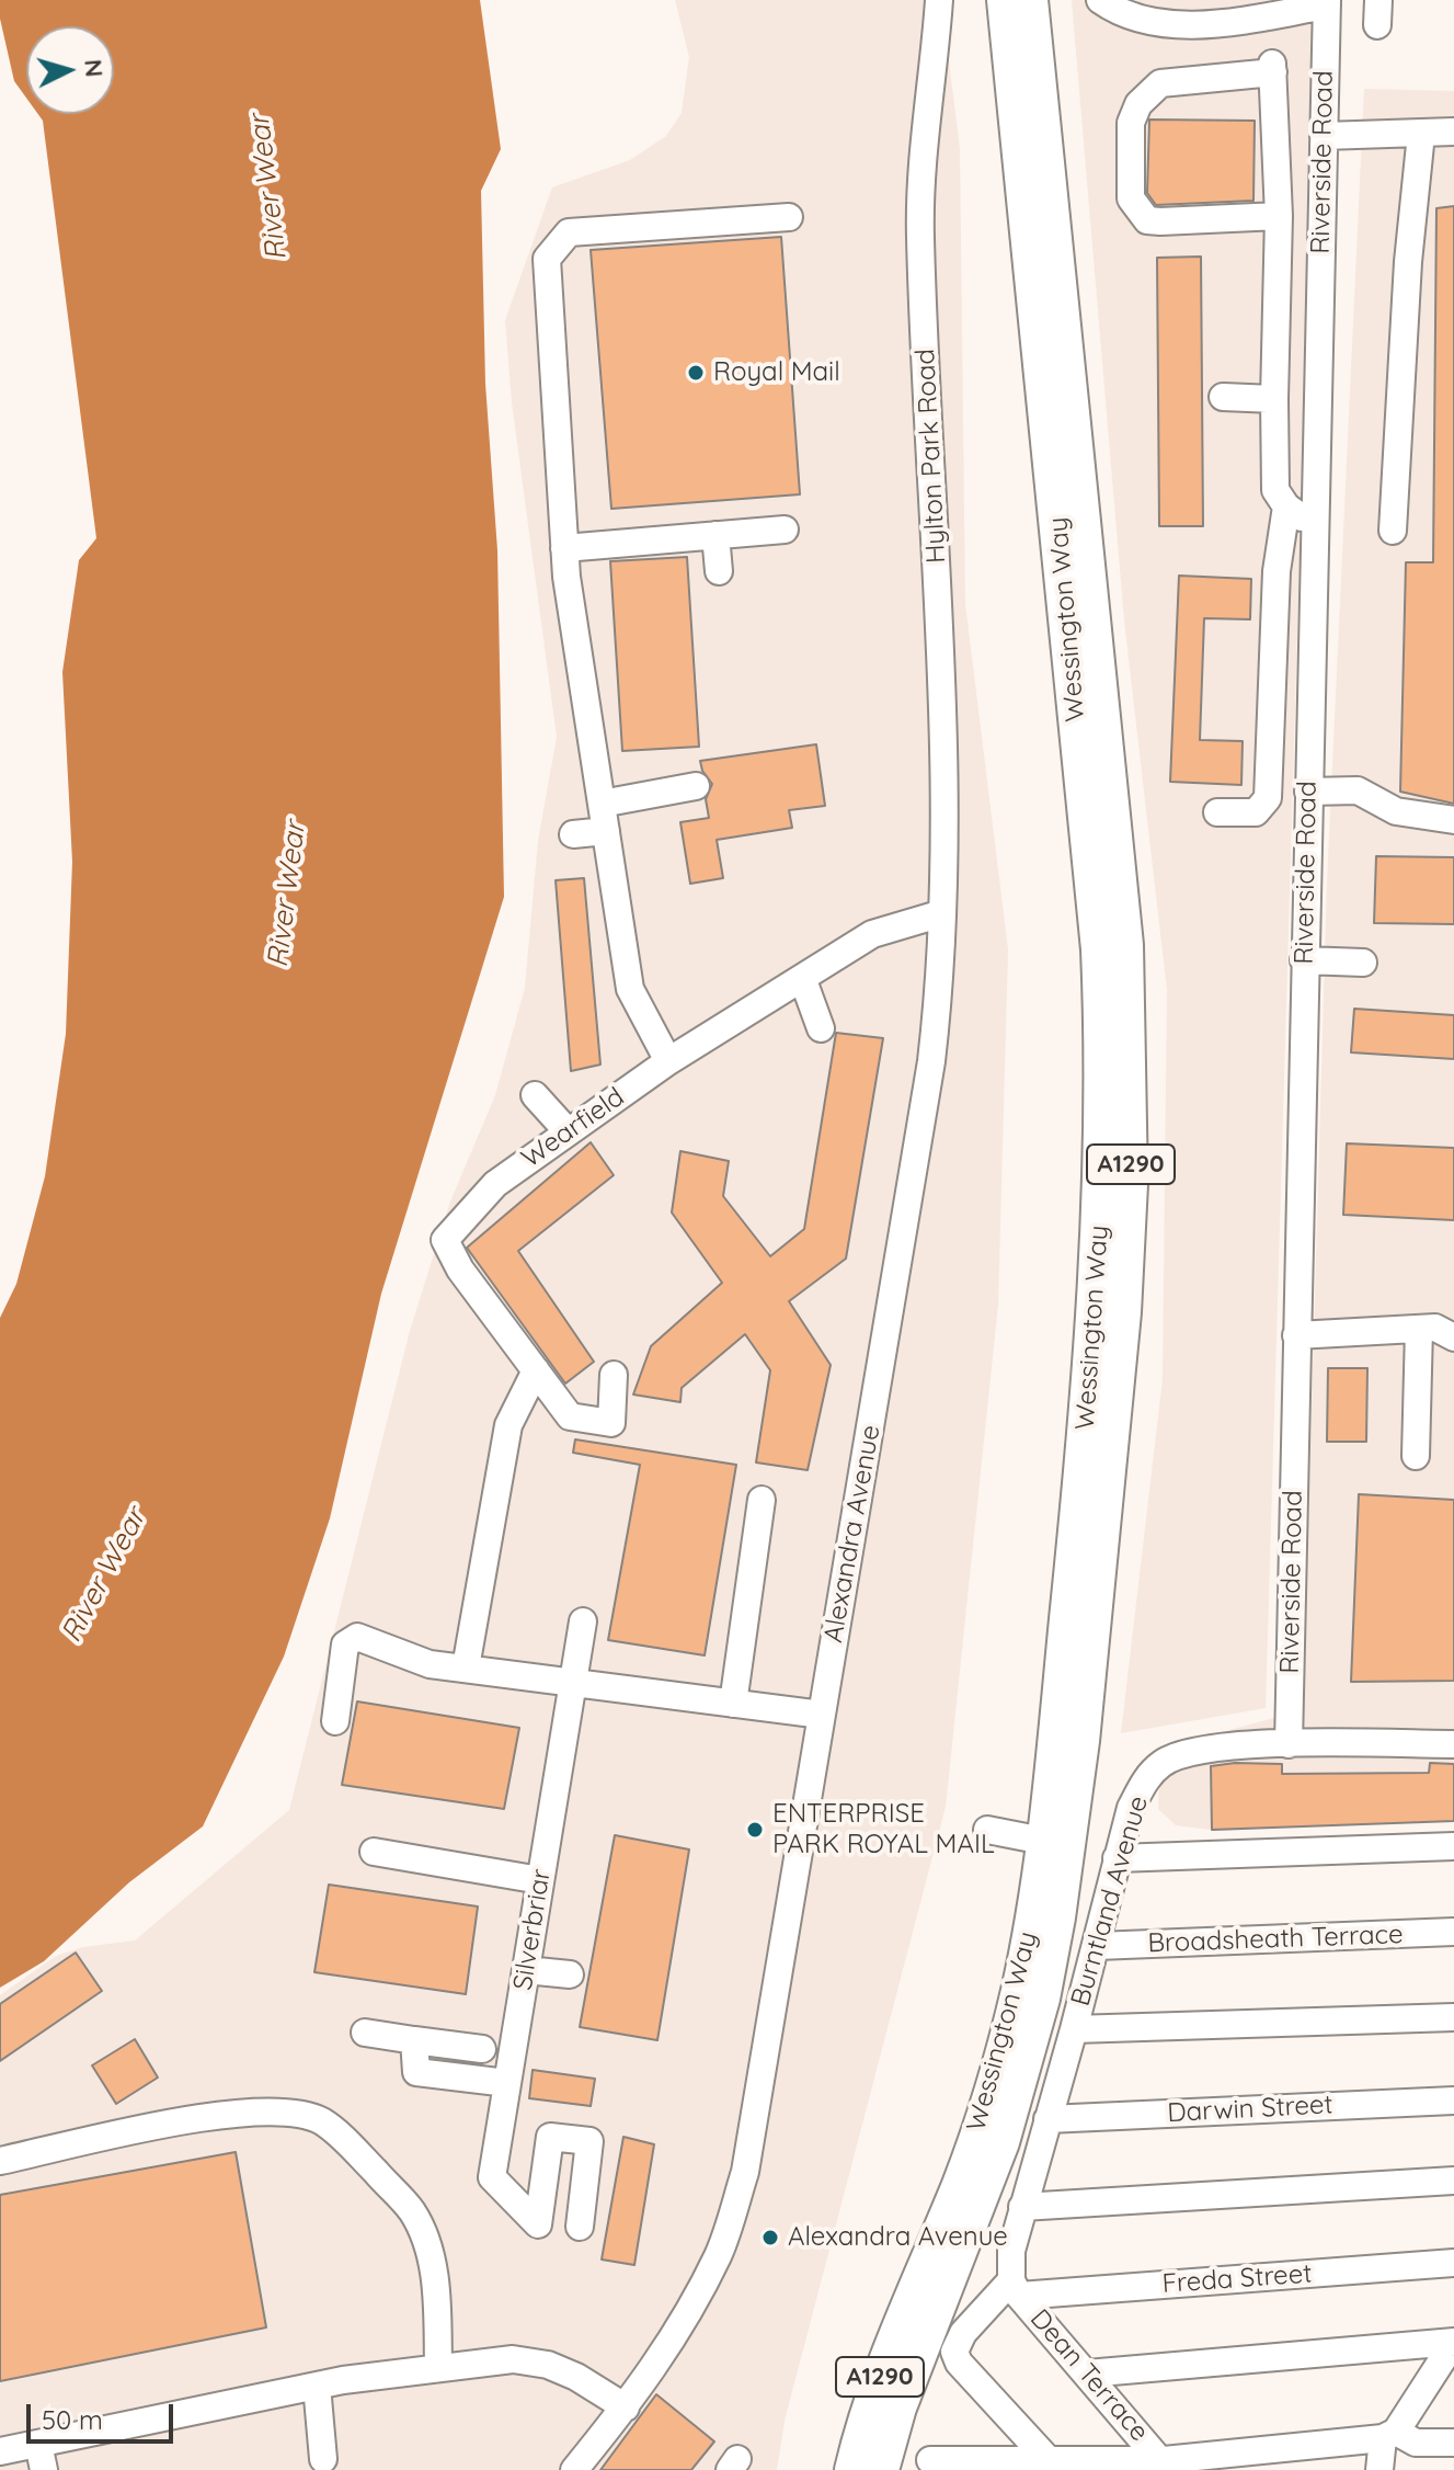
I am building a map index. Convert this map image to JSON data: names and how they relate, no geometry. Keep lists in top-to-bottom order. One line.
{"streets":{"main road":["Wessington Way","A1290"],"street":["Riverside Road","Hylton Park Road","Wearfield","Alexandra Avenue","Burntland Avenue","Silverbriar","Broadsheath Terrace","Darwin Street","Freda Street","Dean Terrace"]},"crossings":[["Riverside Road","Burntland Avenue"],["Hylton Park Road","Wearfield"],["Hylton Park Road","Alexandra Avenue"],["Wearfield","Alexandra Avenue"],["Burntland Avenue","Broadsheath Terrace"],["Burntland Avenue","Darwin Street"],["Burntland Avenue","Freda Street"],["Burntland Avenue","Dean Terrace"],["Freda Street","Dean Terrace"]],"water":["River Wear"],"places":["Royal Mail","ENTERPRISE PARK ROYAL MAIL","Alexandra Avenue"],"scale_bar":"50 m","north":"right"}
